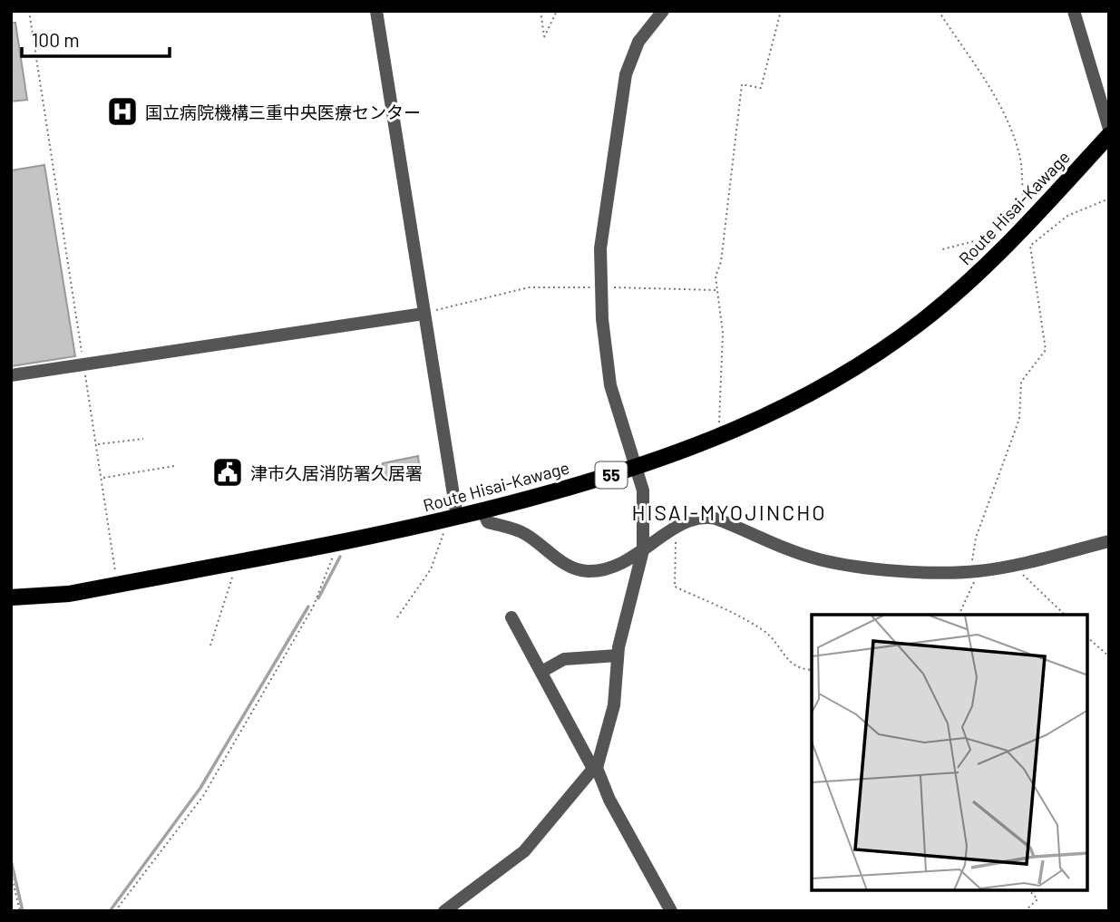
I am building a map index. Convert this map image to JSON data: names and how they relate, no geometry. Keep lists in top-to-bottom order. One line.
{"streets":{"main road":["Route Hisai-Kawage","55"]},"districts":["HISAI-MYOJINCHO"],"places":{"hospital":["国立病院機構三重中央医療センター"],"public building":["津市久居消防署久居署"]},"scale_bar":"100 m"}
